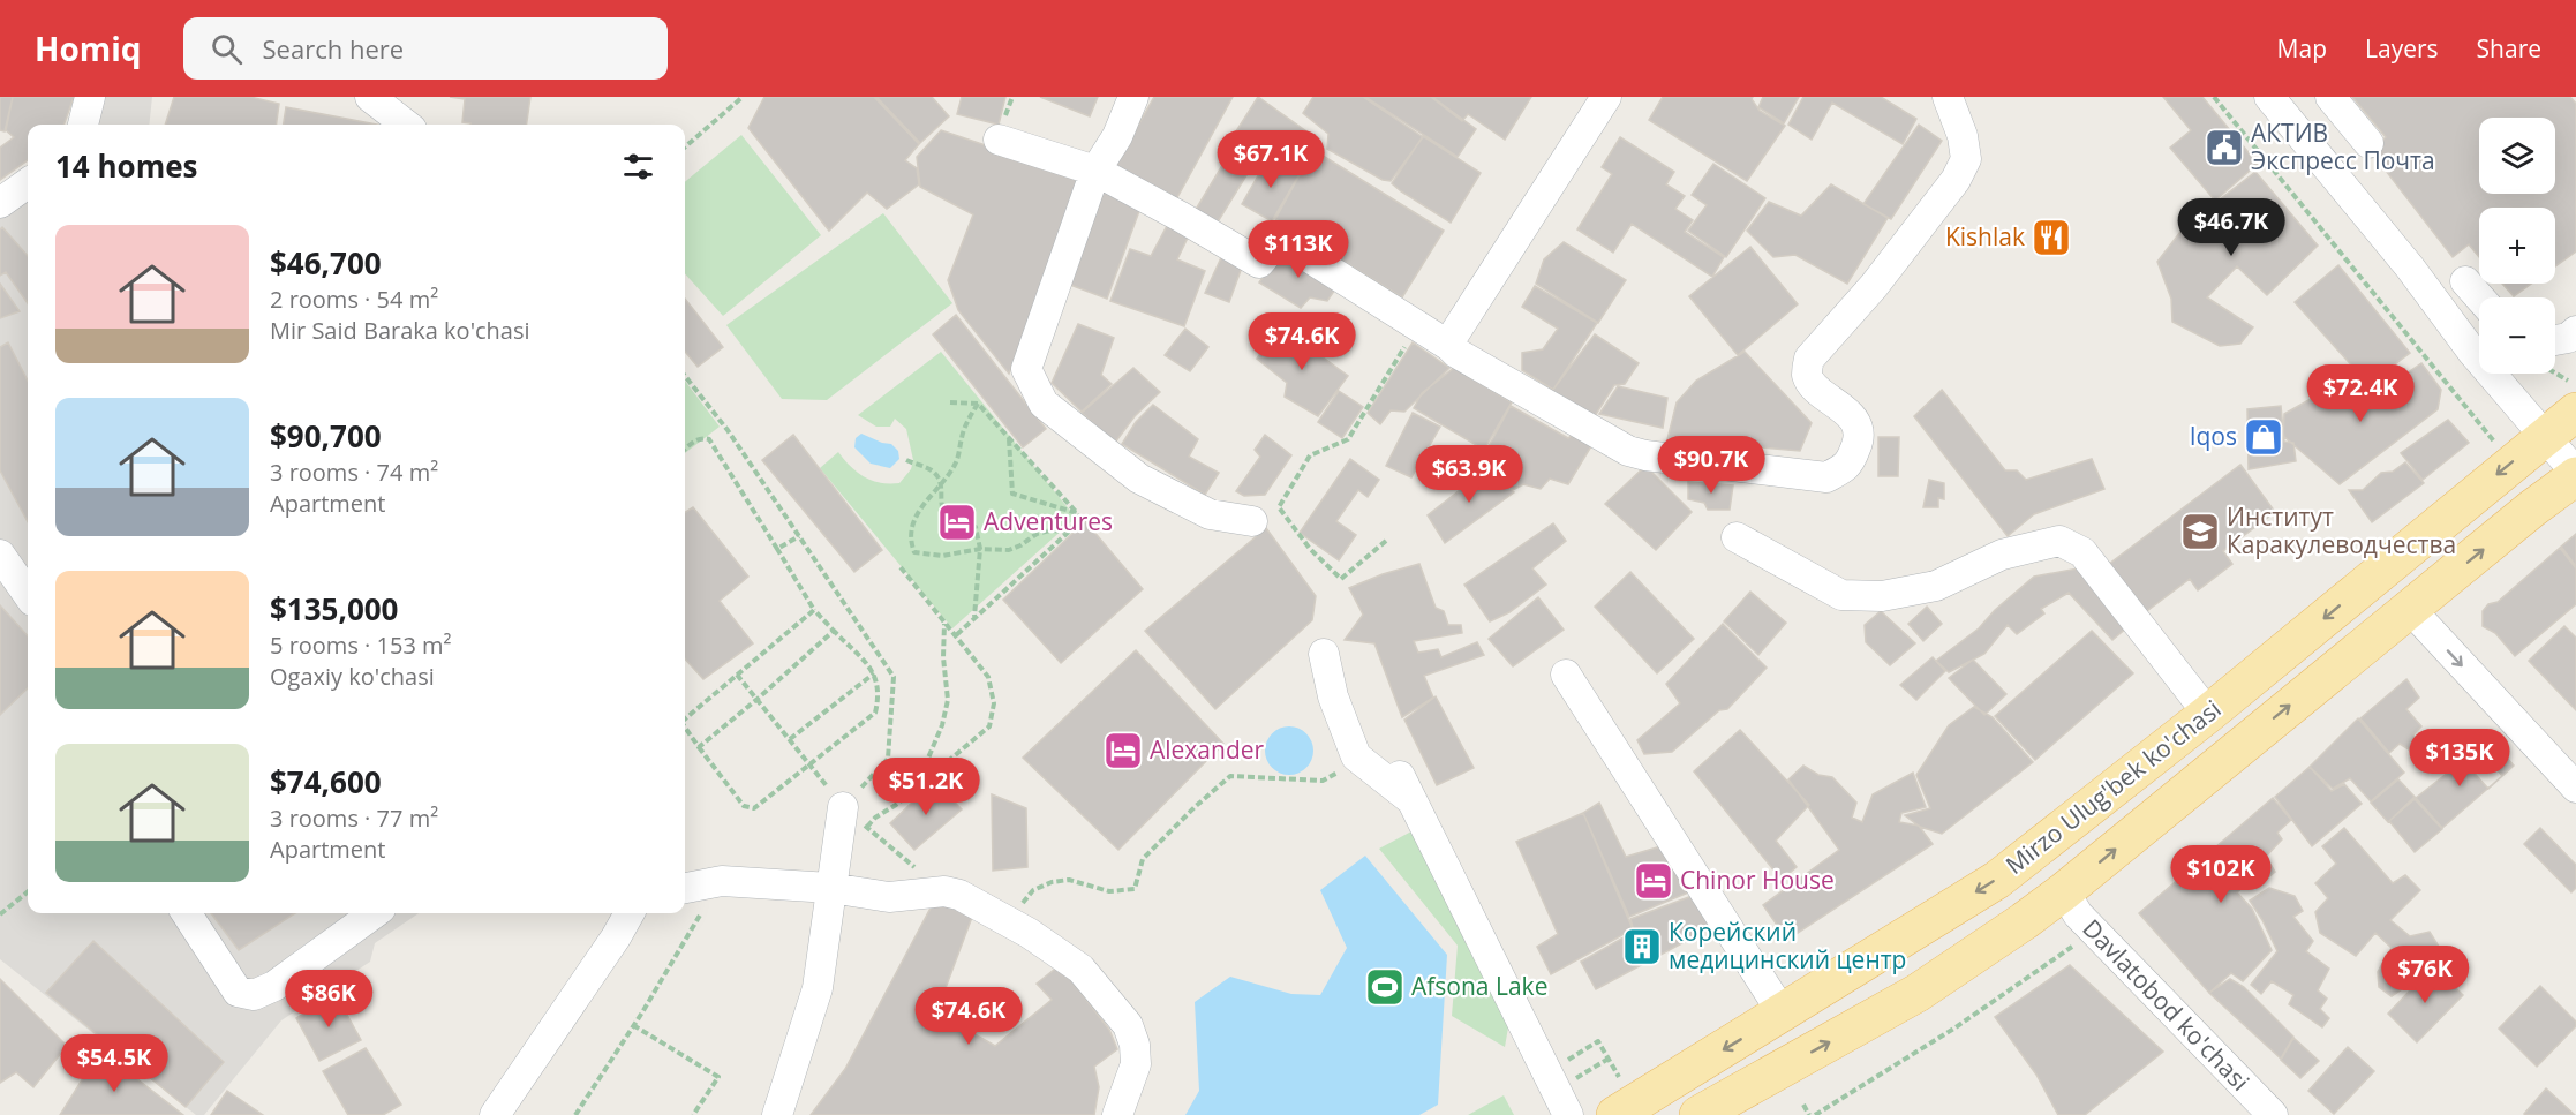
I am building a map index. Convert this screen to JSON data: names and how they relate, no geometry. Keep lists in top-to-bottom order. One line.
{"streets":{"main road":["Mirzo Ulug'bek ko'chasi"],"street":["Davlatobod ko'chasi"]},"crossings":[["Mirzo Ulug'bek ko'chasi","Davlatobod ko'chasi"]],"places":{"public building":["АКТИВ Экспресс Почта"],"restaurant":["Kishlak"],"shop":["Iqos"],"hotel":["Adventures","Alexander","Chinor House"],"school or university":["Институт Каракулеводчества"],"building":["Корейский медицинский центр"],"sports":["Afsona Lake"]},"page":{"header":"Homiq","search":"Search here","nav":["Map","Layers","Share"],"map_buttons":["+","−"],"heading":"14 homes","price":["$67.1K","$46.7K","$113K","$74.6K","$72.4K","$90.7K","$63.9K","$135K","$51.2K","$102K","$76K","$86K","$74.6K","$54.5K"],"list":[{"name":"$46,700","note":"2 rooms · 54 m² · Mir Said Baraka ko'chasi"},{"name":"$90,700","note":"3 rooms · 74 m² · Apartment"},{"name":"$135,000","note":"5 rooms · 153 m² · Ogaxiy ko'chasi"},{"name":"$74,600","note":"3 rooms · 77 m² · Apartment"}]}}
